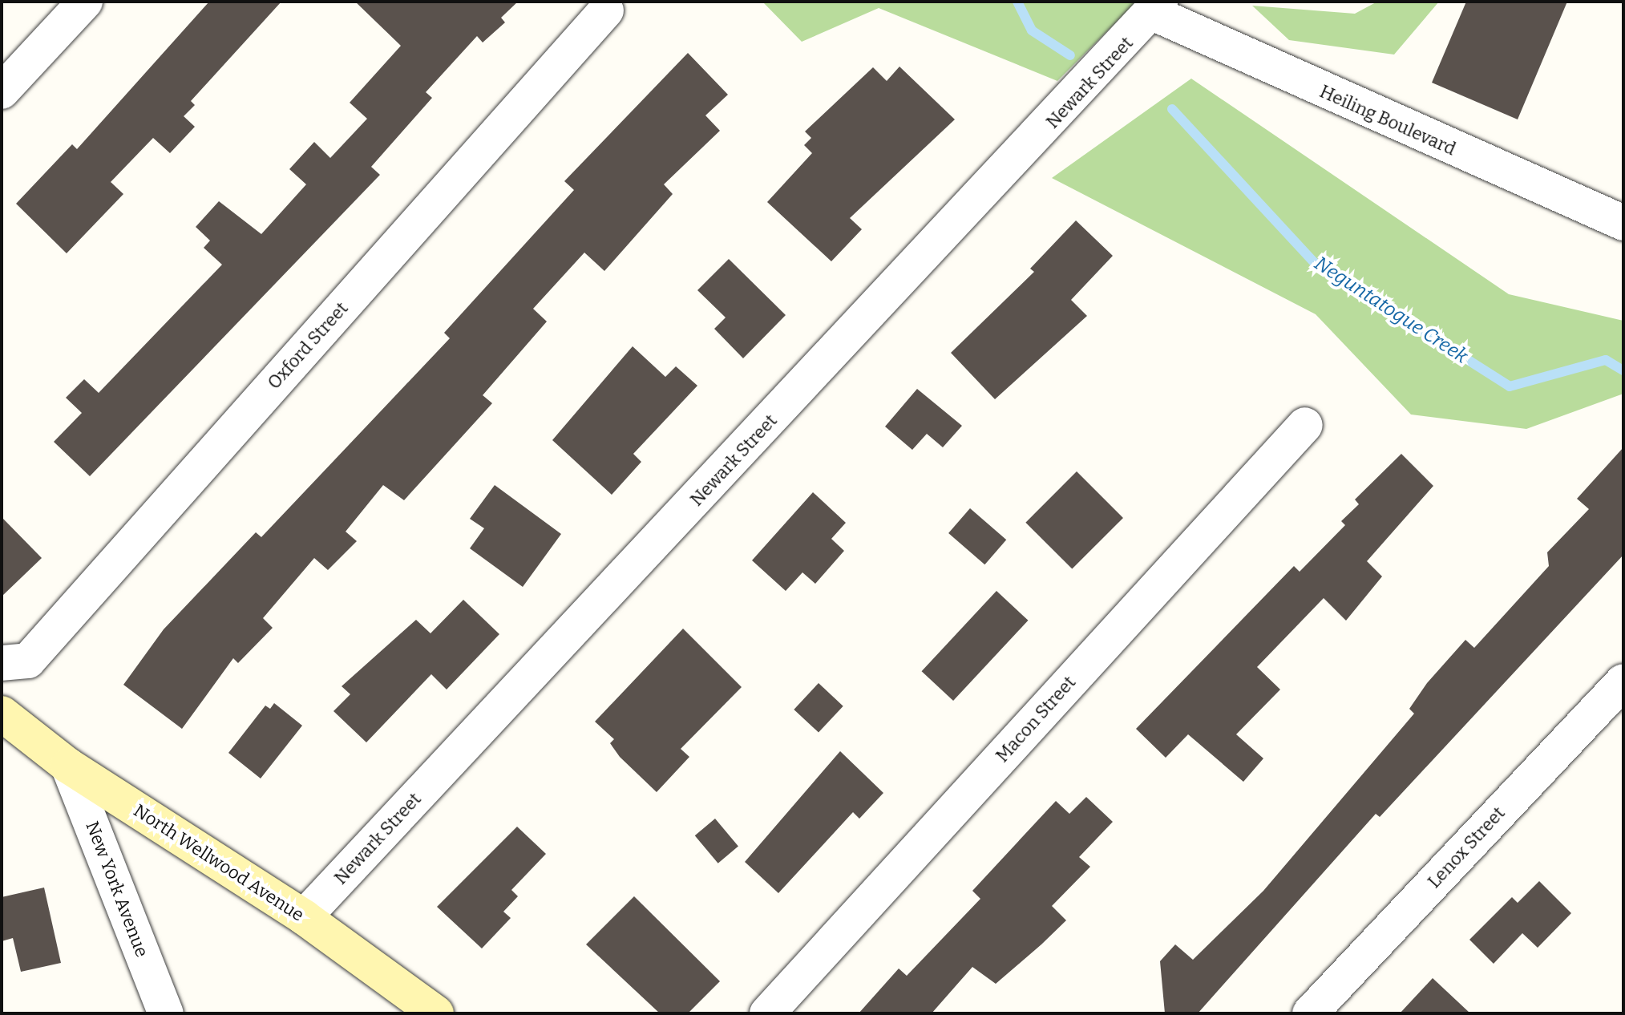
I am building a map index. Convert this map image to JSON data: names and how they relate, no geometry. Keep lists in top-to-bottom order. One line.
{"streets":{"main road":["North Wellwood Avenue"],"street":["Newark Street","Heiling Boulevard","Oxford Street","Macon Street","Lenox Street","New York Avenue"]},"crossings":[["Newark Street","Heiling Boulevard"],["Newark Street","North Wellwood Avenue"],["North Wellwood Avenue","New York Avenue"]],"water":["Neguntatogue Creek"]}
